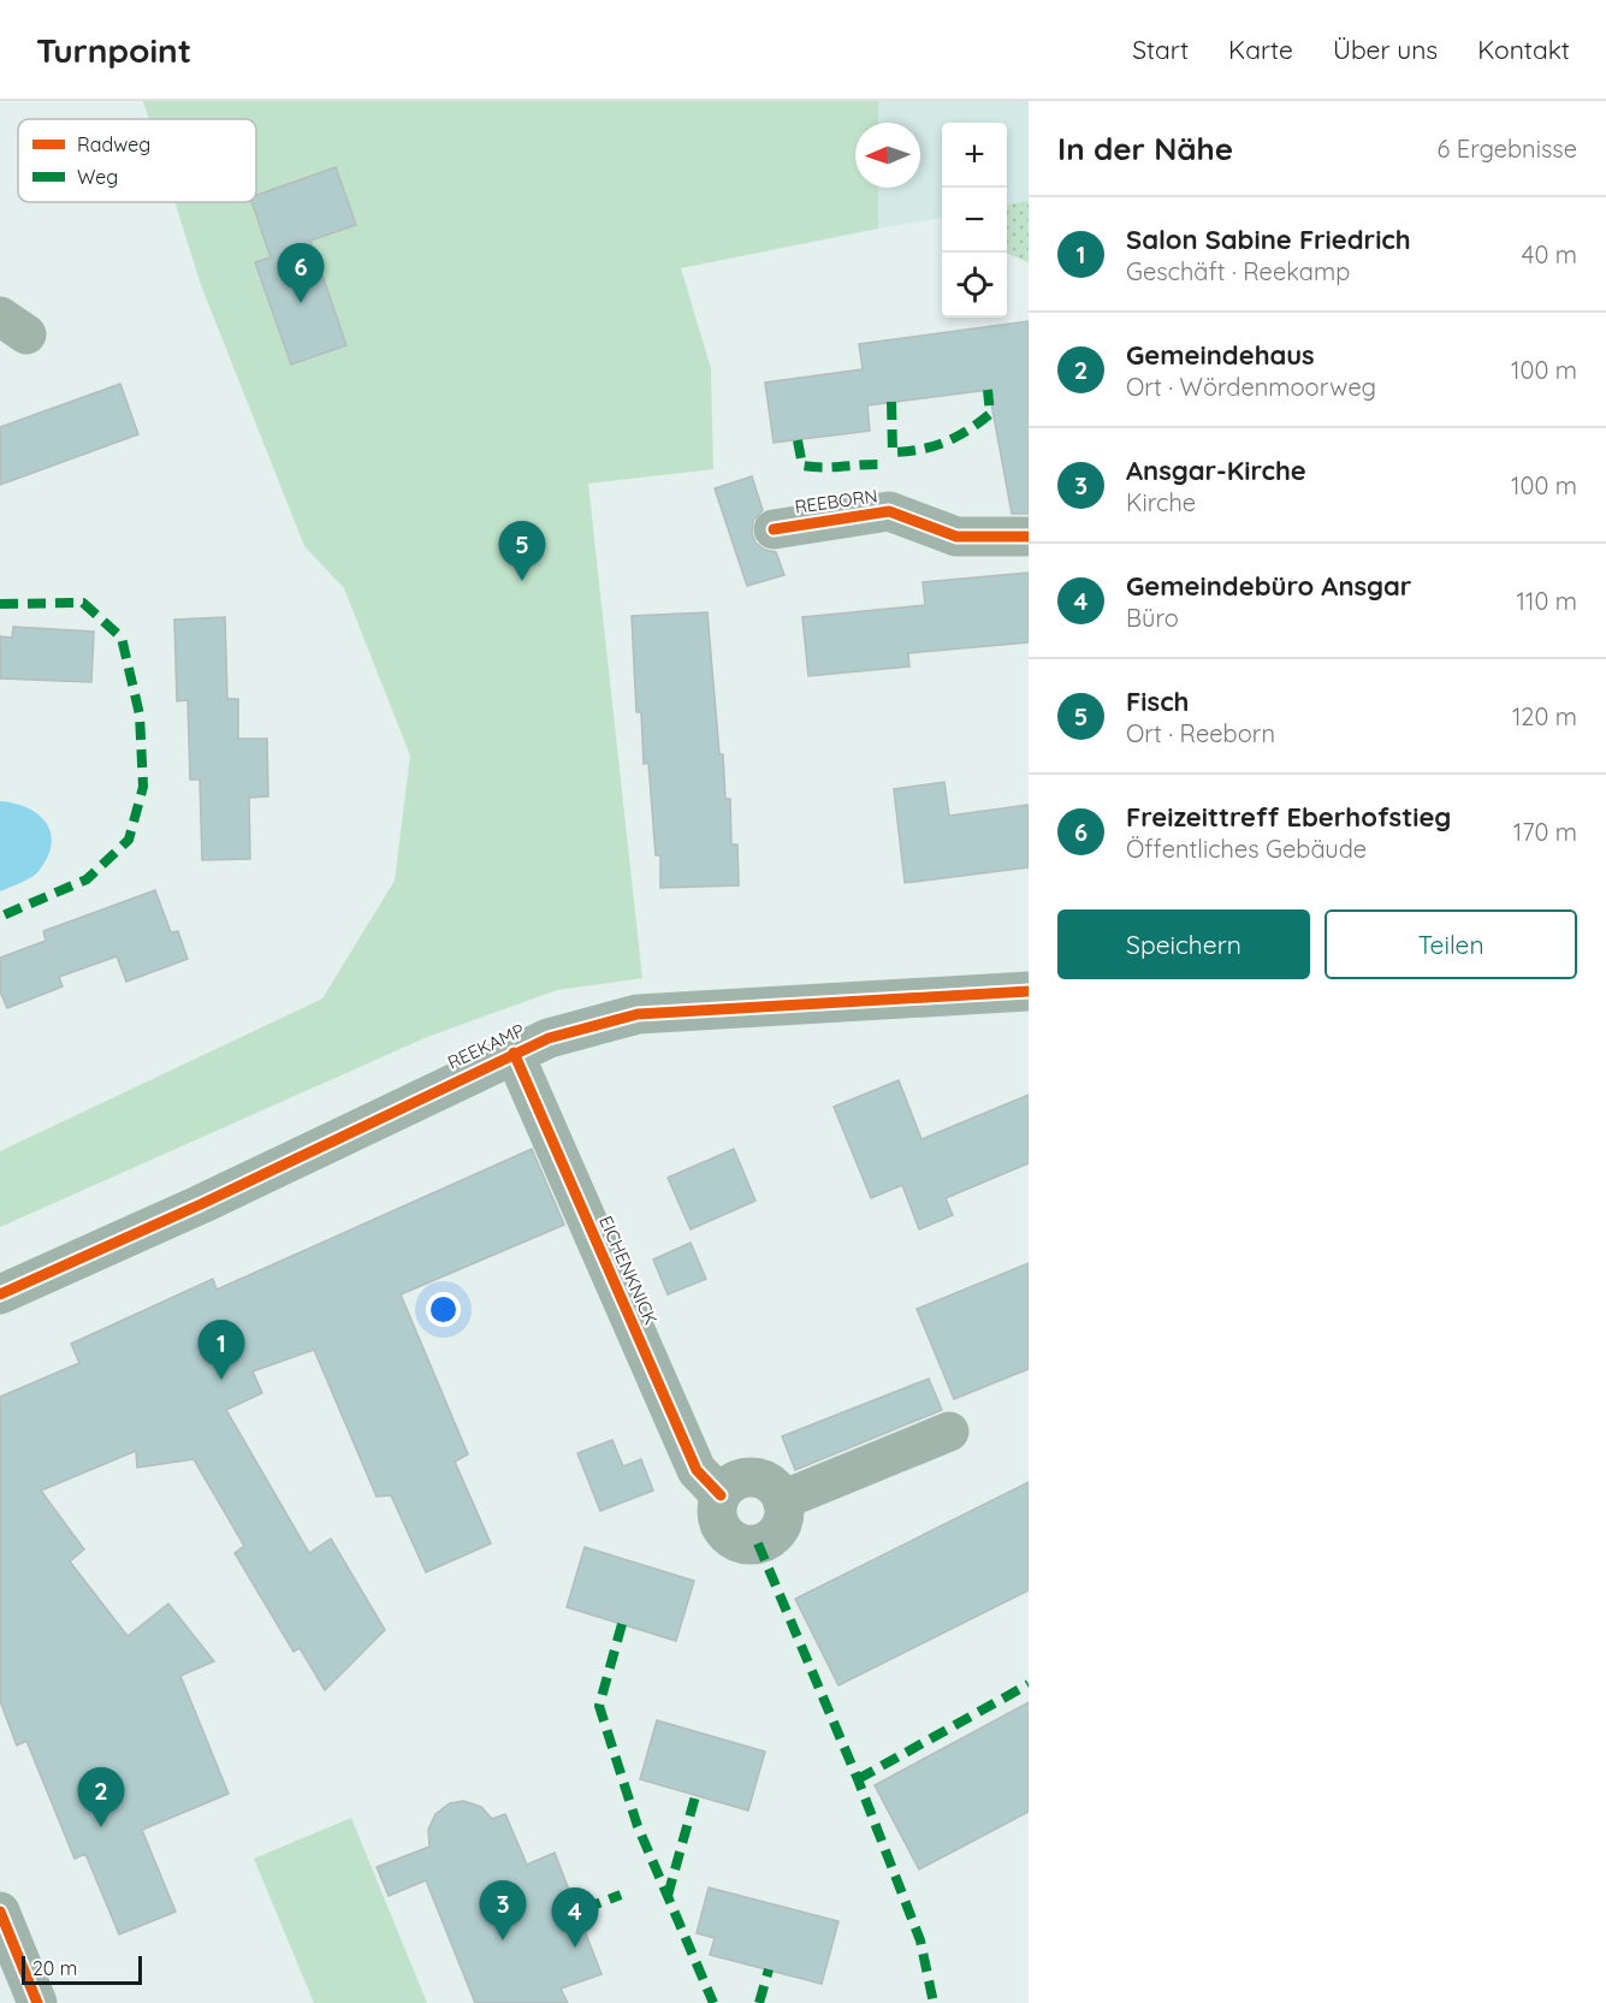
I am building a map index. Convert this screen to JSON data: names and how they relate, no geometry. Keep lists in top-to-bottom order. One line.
{"streets":{"street":["REEBORN","REEKAMP","EICHENKNICK"]},"crossings":[["REEKAMP","EICHENKNICK"]],"legend":["Radweg","Weg"],"scale_bar":"20 m","north":"left","page":{"header":"Turnpoint","nav":["Start","Karte","Über uns","Kontakt"],"heading":["In der Nähe","6 Ergebnisse"],"map_buttons":["+","−"],"list":[{"mark":"1","name":"Salon Sabine Friedrich","note":"Geschäft · Reekamp","value":"40 m"},{"mark":"2","name":"Gemeindehaus","note":"Ort · Wördenmoorweg","value":"100 m"},{"mark":"3","name":"Ansgar-Kirche","note":"Kirche","value":"100 m"},{"mark":"4","name":"Gemeindebüro Ansgar","note":"Büro","value":"110 m"},{"mark":"5","name":"Fisch","note":"Ort · Reeborn","value":"120 m"},{"mark":"6","name":"Freizeittreff Eberhofstieg","note":"Öffentliches Gebäude","value":"170 m"}],"pins":["6","5","1","2","3","4"],"buttons":["Speichern","Teilen"],"scale":"20 m"}}
